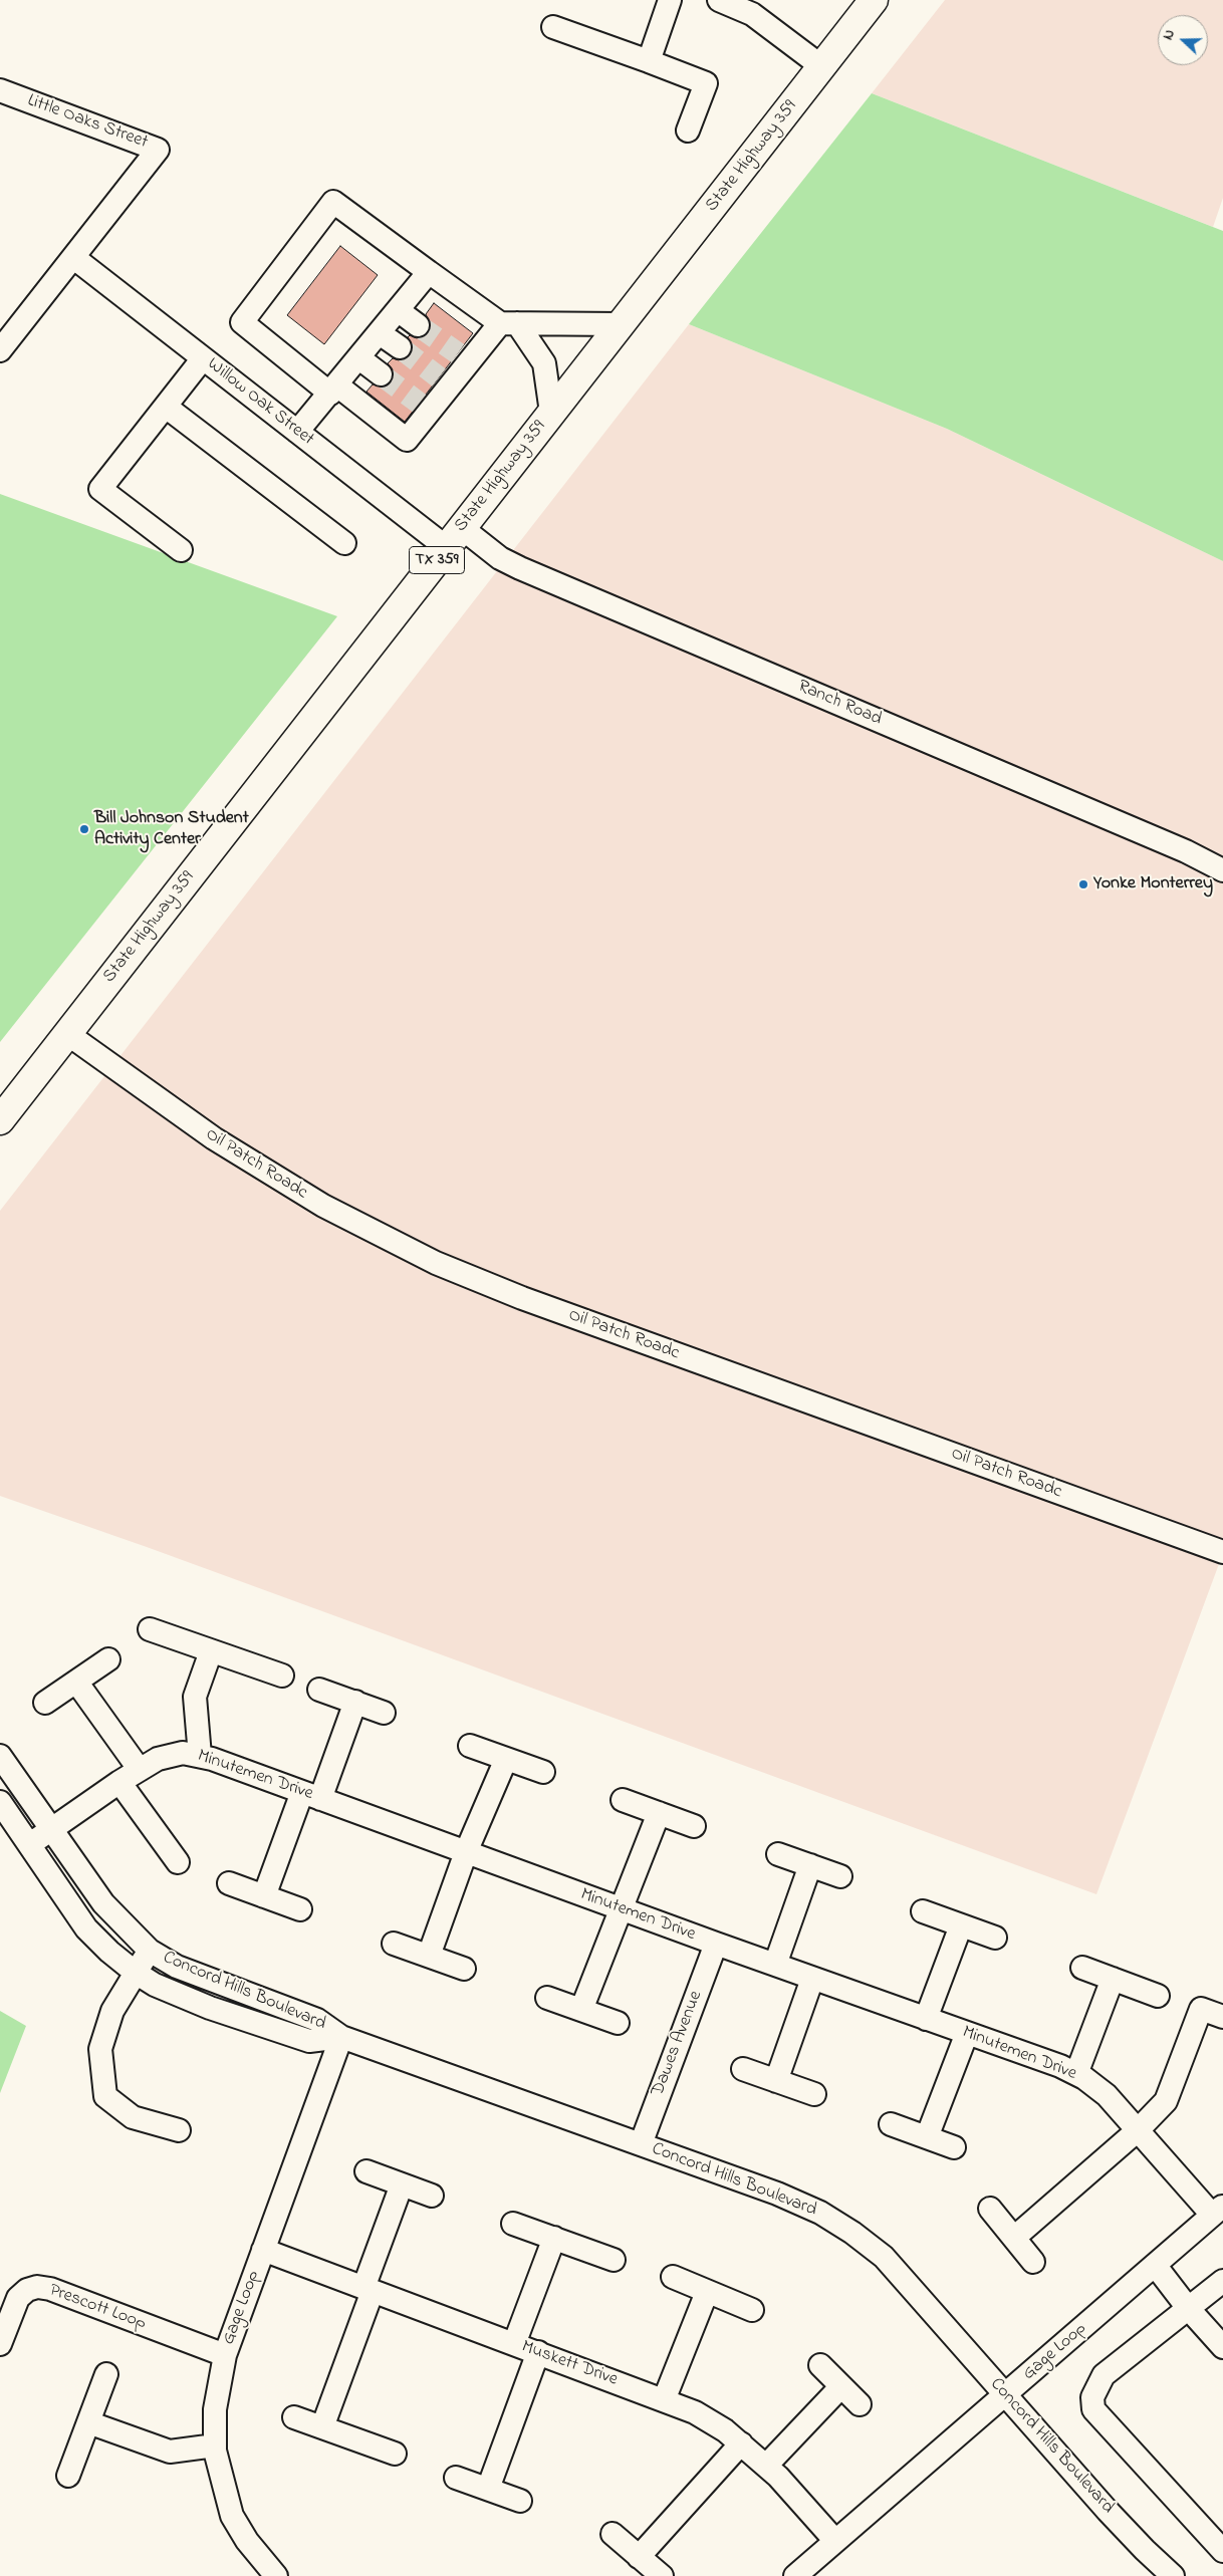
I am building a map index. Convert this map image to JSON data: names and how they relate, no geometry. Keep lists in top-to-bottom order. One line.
{"streets":{"main road":["State Highway 359","TX 359"],"street":["Little Oaks Street","Willow Oak Street","Ranch Road","Oil Patch Roadc","Minutemen Drive","Concord Hills Boulevard","Dawes Avenue","Prescott Loop","Gage Loop","Muskett Drive"]},"crossings":[["Little Oaks Street","Willow Oak Street"],["State Highway 359","Willow Oak Street"],["State Highway 359","Ranch Road"],["State Highway 359","Oil Patch Roadc"],["Willow Oak Street","Ranch Road"],["Minutemen Drive","Concord Hills Boulevard"],["Minutemen Drive","Dawes Avenue"],["Minutemen Drive","Gage Loop"],["Concord Hills Boulevard","Dawes Avenue"],["Concord Hills Boulevard","Gage Loop"],["Prescott Loop","Gage Loop"],["Gage Loop","Muskett Drive"]],"places":["Bill Johnson Student Activity Center","Yonke Monterrey"],"north":"left"}
